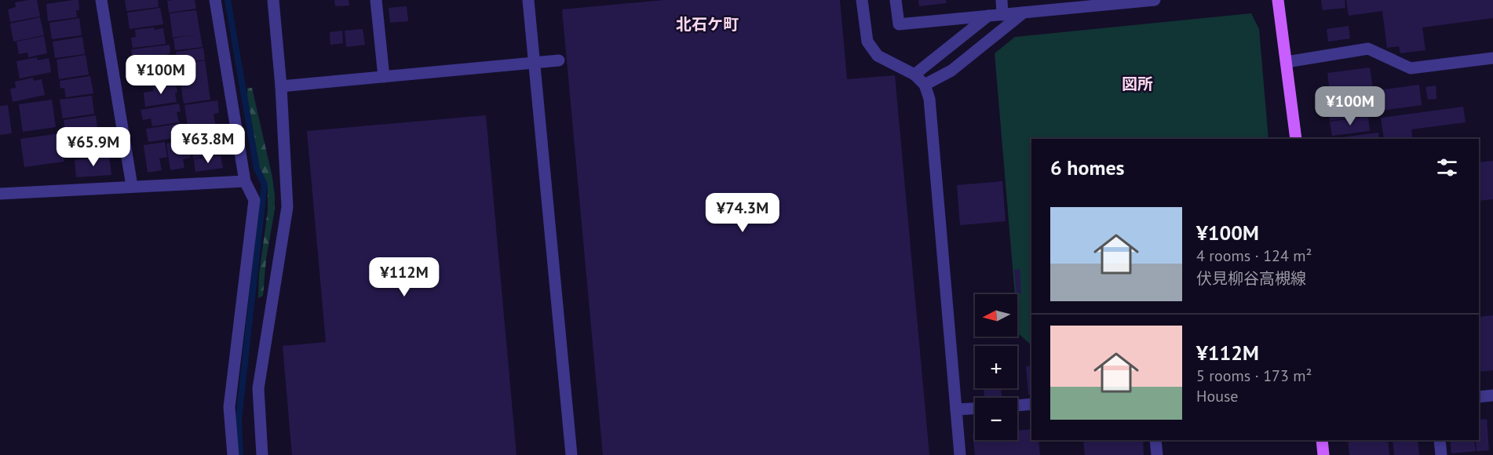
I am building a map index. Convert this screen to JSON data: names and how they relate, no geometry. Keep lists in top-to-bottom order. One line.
{"districts":["北石ケ町","図所"],"north":"left","page":{"price":["¥100M","¥100M","¥63.8M","¥65.9M","¥74.3M","¥112M"],"heading":"6 homes","list":[{"name":"¥100M","note":"4 rooms · 124 m² · 伏見柳谷高槻線"},{"name":"¥112M","note":"5 rooms · 173 m² · House"}],"map_buttons":["+","−"]}}
